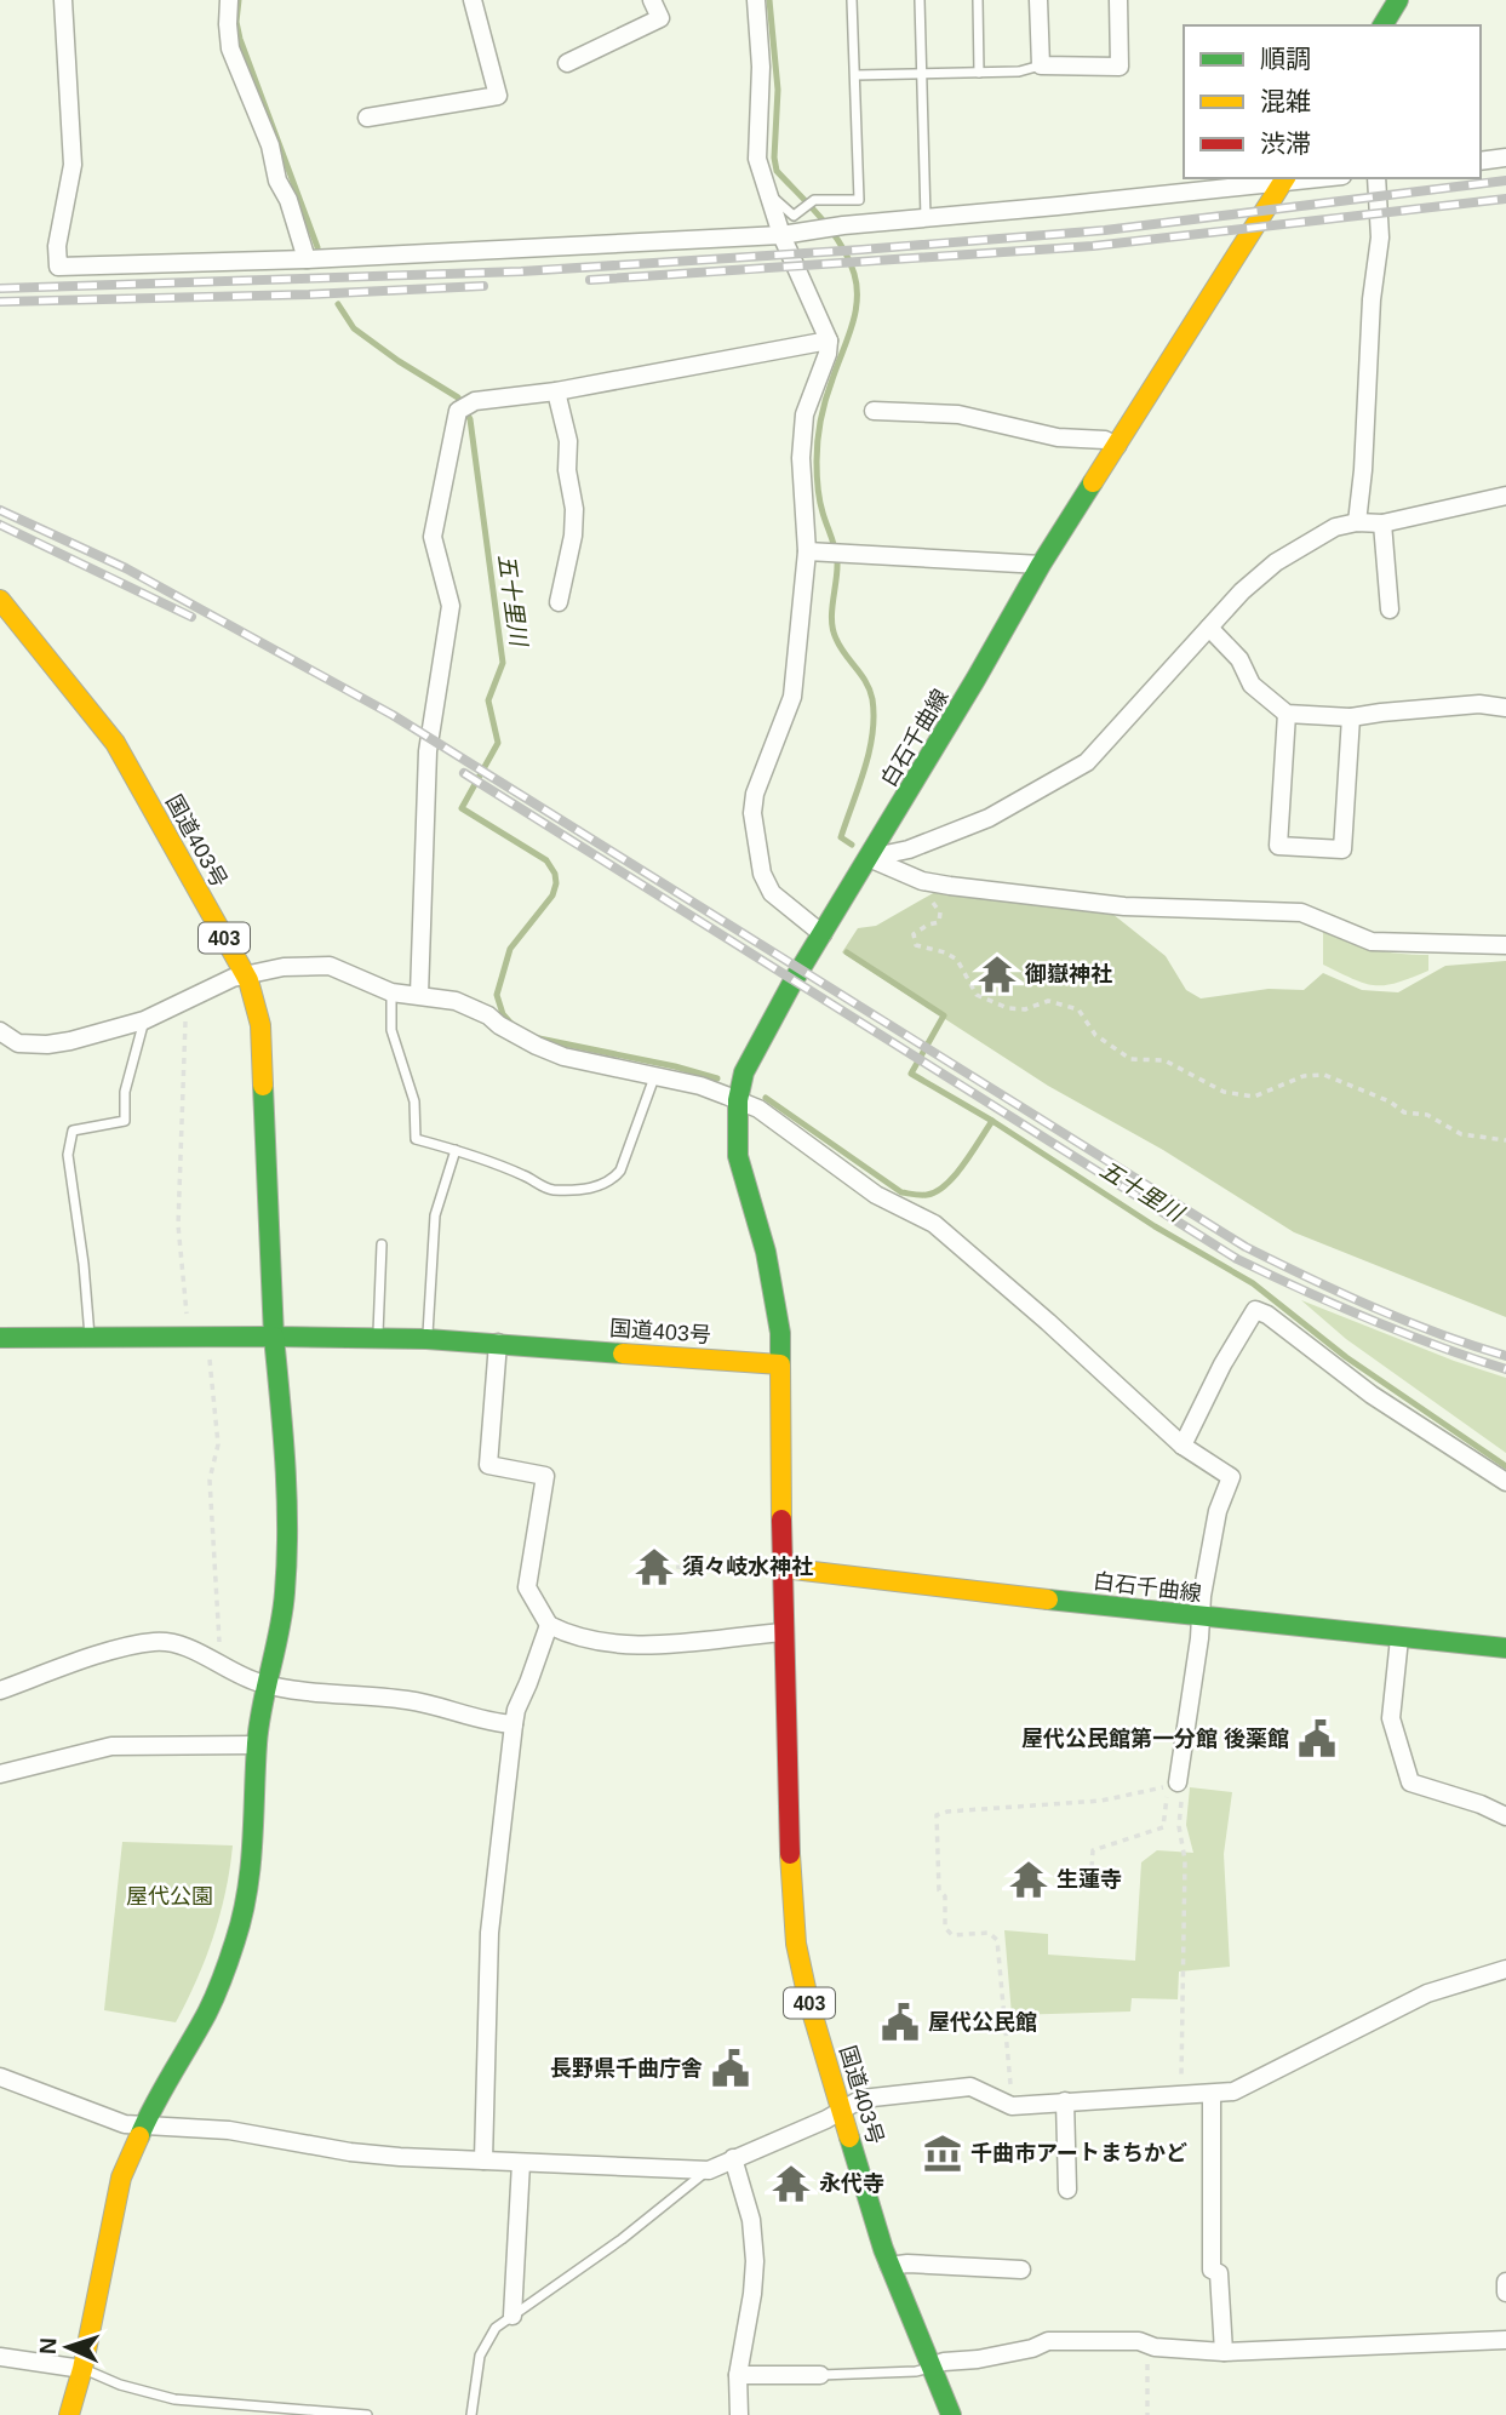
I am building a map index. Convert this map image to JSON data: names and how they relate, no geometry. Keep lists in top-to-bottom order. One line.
{"streets":{"main road":["白石千曲線","国道403号","403"]},"crossings":[["白石千曲線","国道403号"]],"water":["五十里川"],"parks":["屋代公園"],"places":{"temple":["御嶽神社","須々岐水神社","生蓮寺","永代寺"],"public building":["屋代公民館第一分館 後薬館","屋代公民館","長野県千曲庁舎"],"museum":["千曲市アートまちかど"]},"legend":["順調","混雑","渋滞"],"north":"left"}
